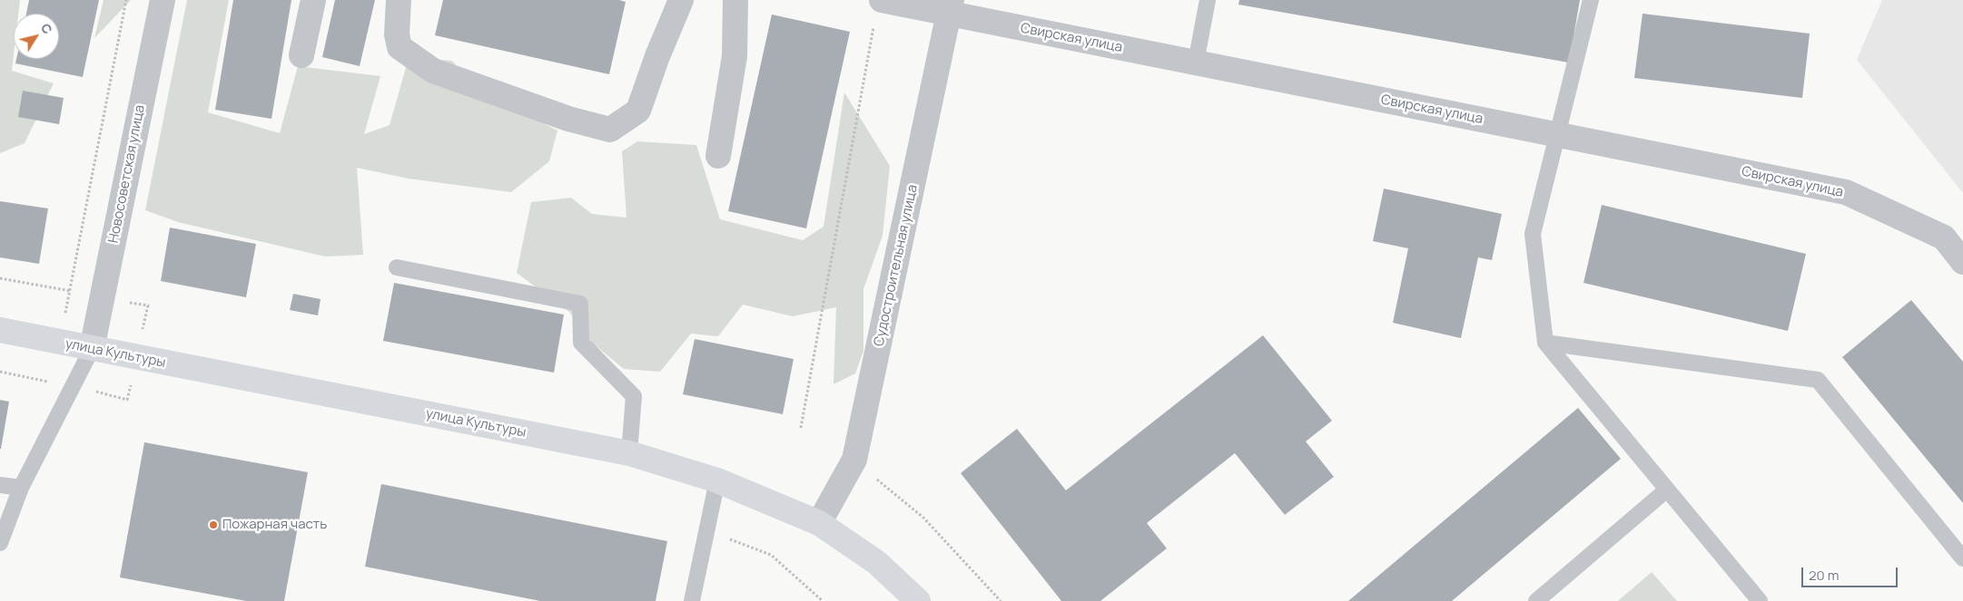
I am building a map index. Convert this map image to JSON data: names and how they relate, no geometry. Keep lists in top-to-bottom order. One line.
{"streets":{"main road":["улица Культуры"],"street":["Свирская улица","Новосоветская улица","Судостроительная улица"]},"crossings":[["Свирская улица","Судостроительная улица"],["Новосоветская улица","улица Культуры"],["Судостроительная улица","улица Культуры"]],"places":["Пожарная часть"],"scale_bar":"20 m","north":"top right"}
